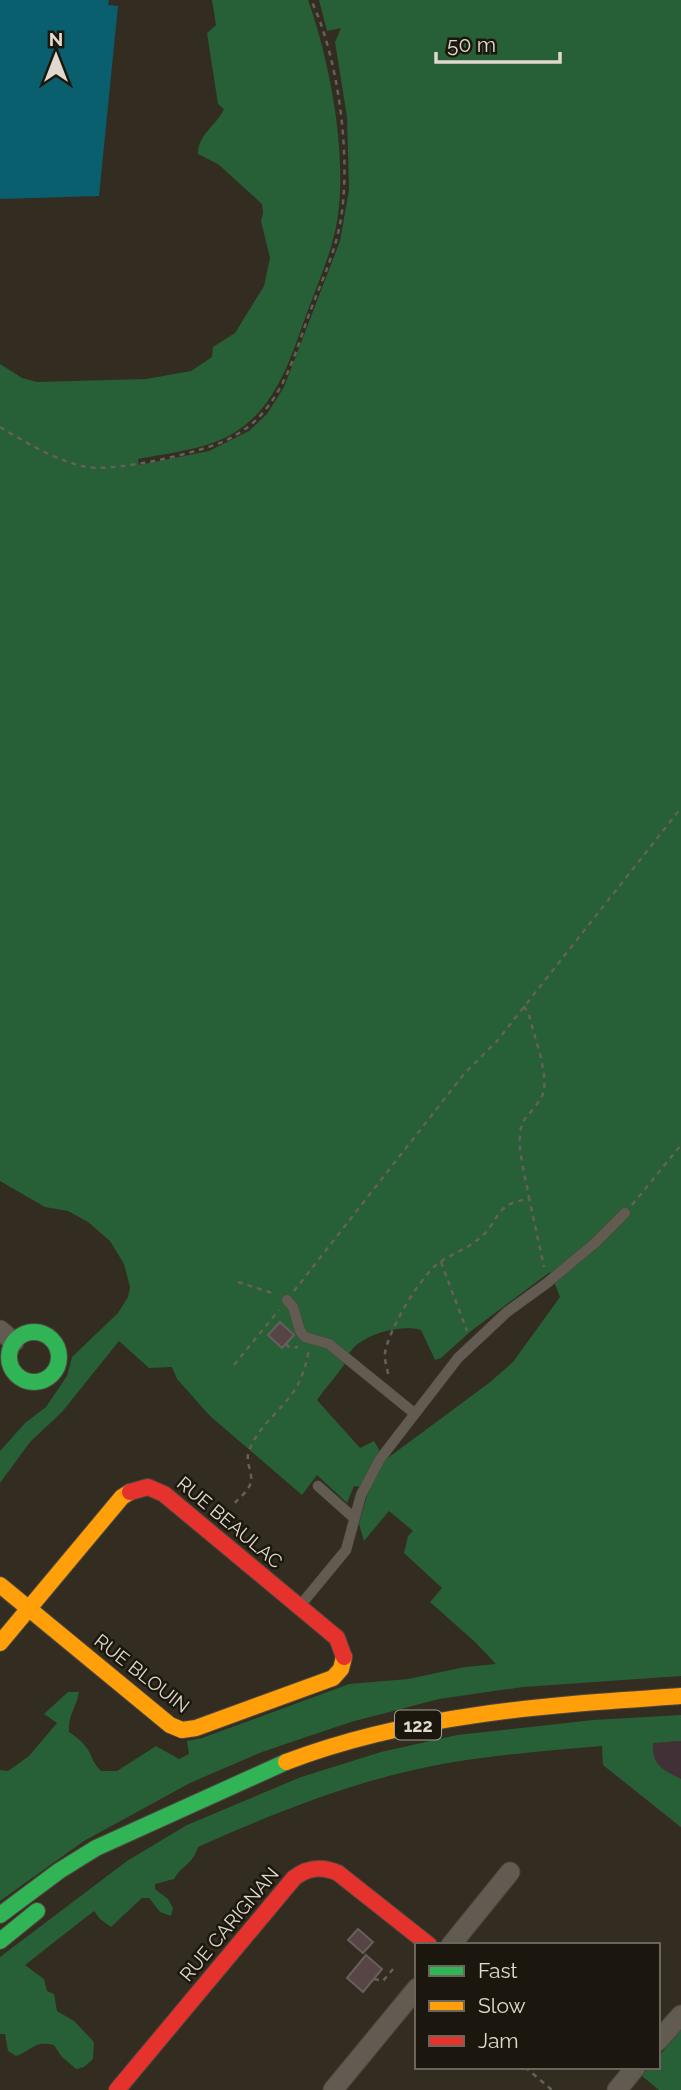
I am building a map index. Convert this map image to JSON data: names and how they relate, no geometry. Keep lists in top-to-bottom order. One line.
{"streets":{"street":["RUE BEAULAC","RUE BLOUIN","122","RUE CARIGNAN"]},"crossings":[["RUE BEAULAC","RUE BLOUIN"]],"legend":["Fast","Slow","Jam"],"scale_bar":"50 m","north":"top"}
